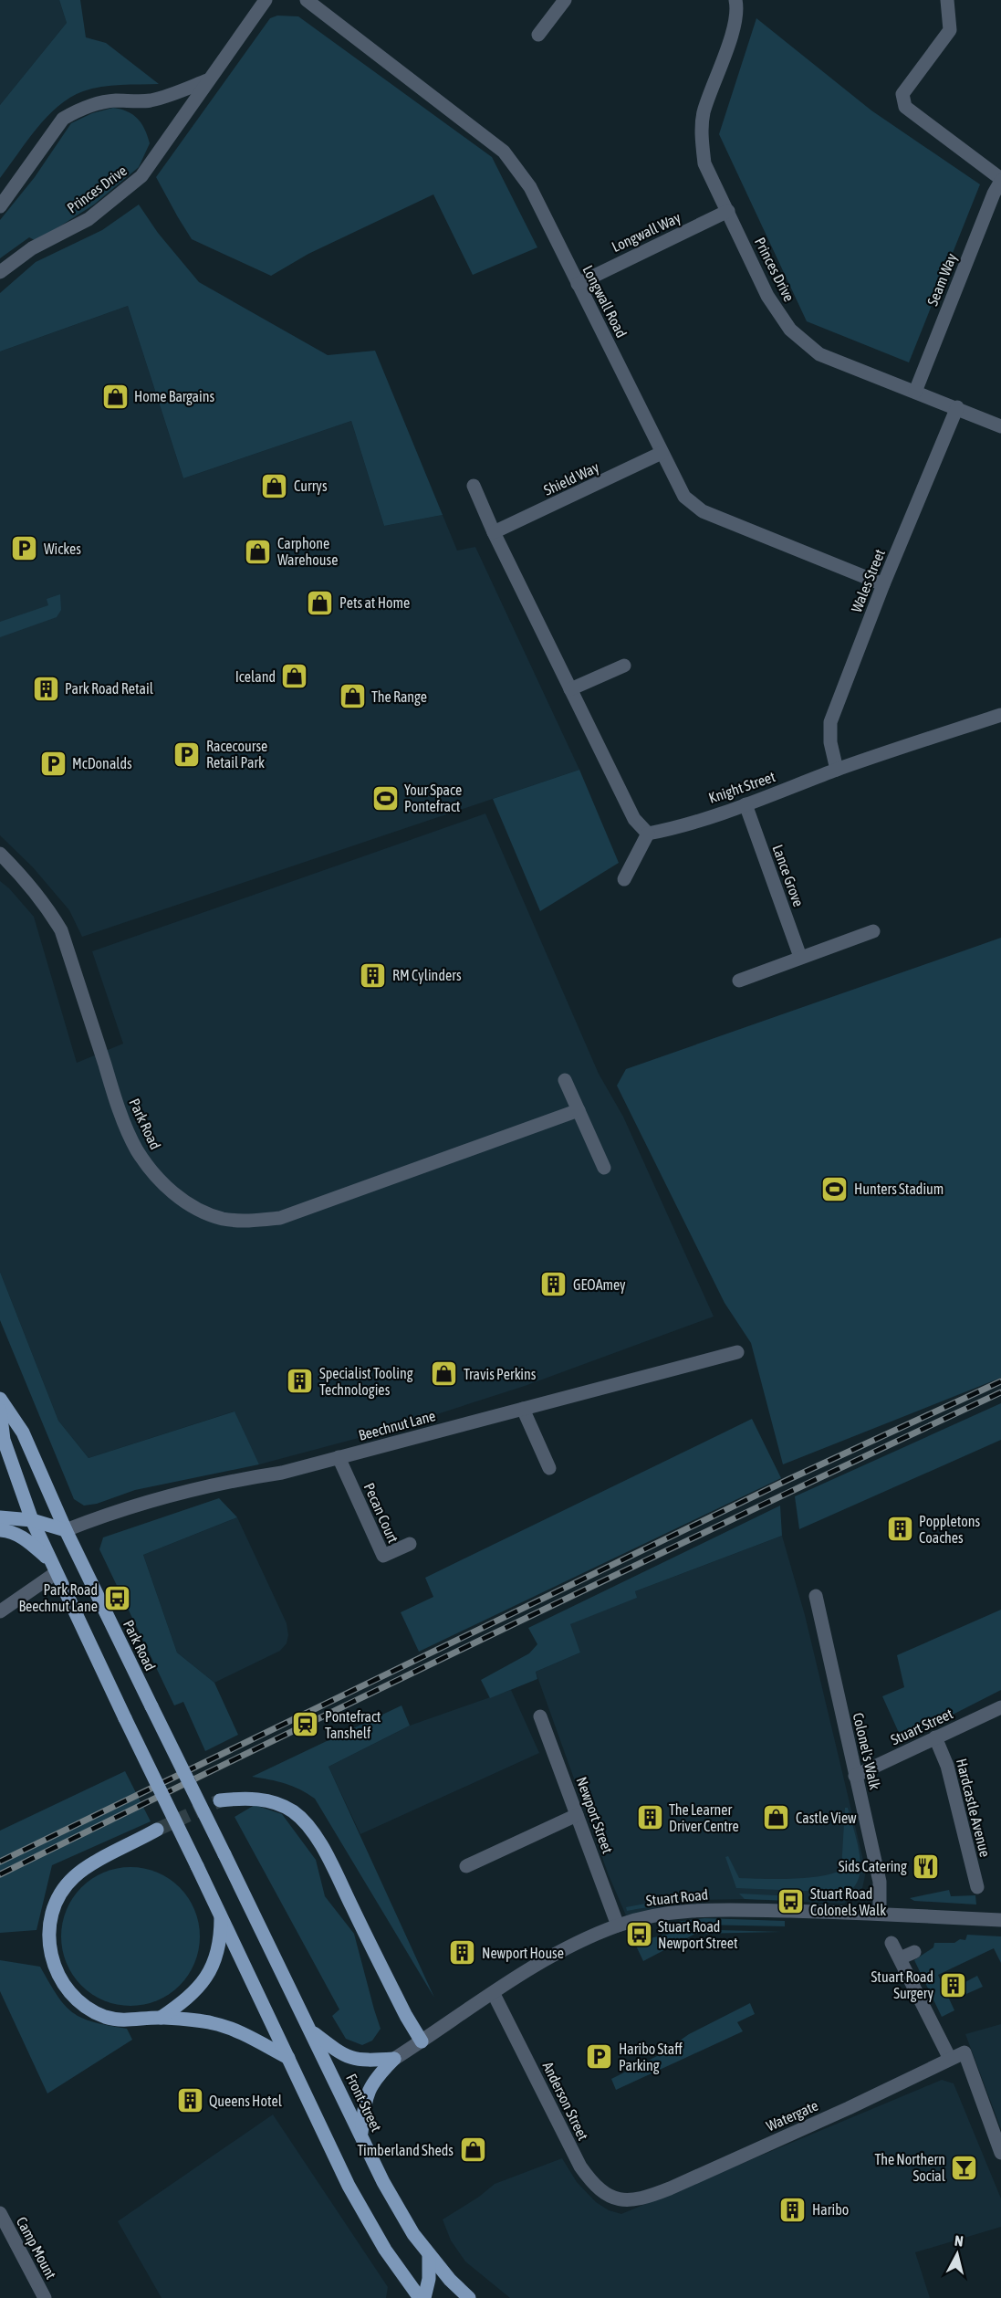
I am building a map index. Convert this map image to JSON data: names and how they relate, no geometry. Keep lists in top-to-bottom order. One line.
{"streets":{"main road":["Park Road","Front Street"],"street":["Princes Drive","Longwall Way","Seam Way","Longwall Road","Shield Way","Wales Street","Knight Street","Lance Grove","Beechnut Lane","Pecan Court","Stuart Street","Colonel's Walk","Hardcastle Avenue","Newport Street","Stuart Road","Anderson Street","Watergate","Camp Mount"]},"crossings":[["Princes Drive","Longwall Way"],["Princes Drive","Seam Way"],["Princes Drive","Wales Street"],["Longwall Way","Longwall Road"],["Longwall Road","Shield Way"],["Longwall Road","Wales Street"],["Wales Street","Knight Street"],["Knight Street","Lance Grove"],["Park Road","Beechnut Lane"],["Park Road","Front Street"],["Beechnut Lane","Pecan Court"],["Stuart Street","Colonel's Walk"],["Stuart Street","Hardcastle Avenue"],["Colonel's Walk","Stuart Road"],["Newport Street","Stuart Road"],["Stuart Road","Anderson Street"],["Anderson Street","Watergate"]],"places":{"shop":["Home Bargains","Currys","Carphone Warehouse","Pets at Home","Iceland","The Range","Travis Perkins","Castle View","Timberland Sheds"],"parking":["Wickes","Racecourse Retail Park","McDonalds","Haribo Staff Parking"],"building":["Park Road Retail","RM Cylinders","GEOAmey","Specialist Tooling Technologies","Poppletons Coaches","The Learner Driver Centre","Newport House","Stuart Road Surgery","Queens Hotel","Haribo"],"sports":["Your Space Pontefract","Hunters Stadium"],"bus stop":["Park Road Beechnut Lane","Stuart Road Colonels Walk","Stuart Road Newport Street"],"station":["Pontefract Tanshelf"],"restaurant":["Sids Catering"],"bar":["The Northern Social"]},"north":"top"}
